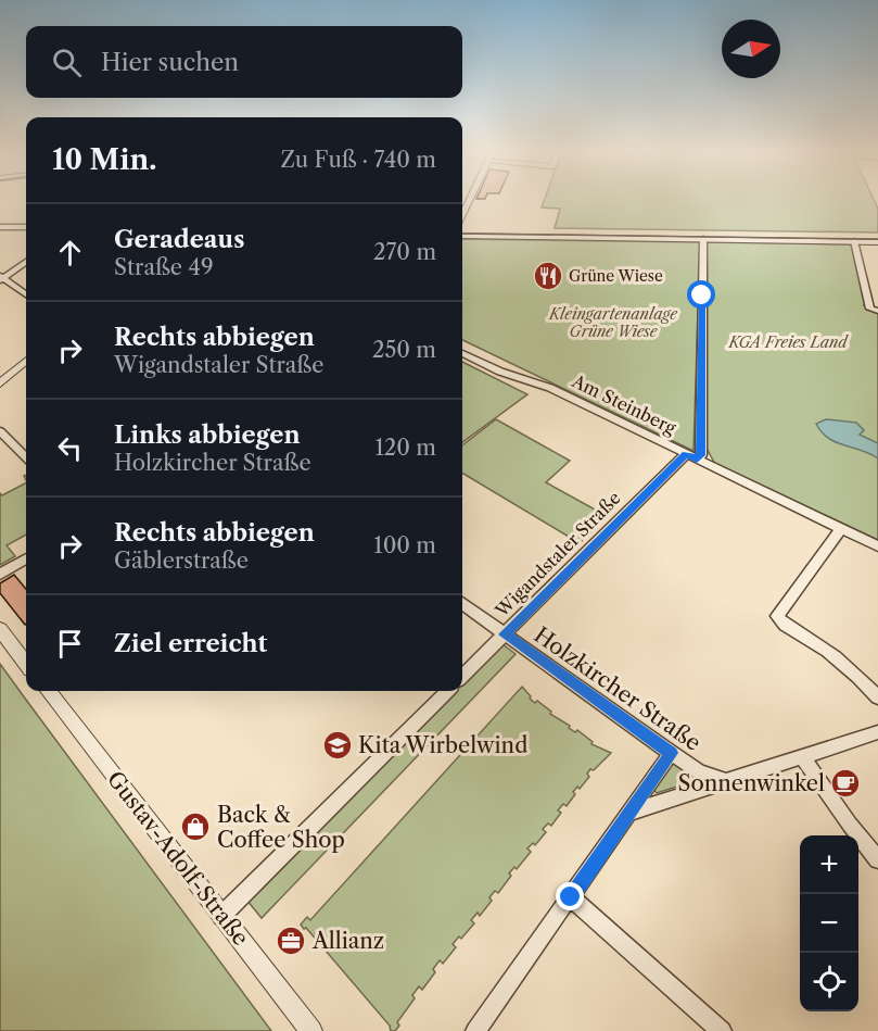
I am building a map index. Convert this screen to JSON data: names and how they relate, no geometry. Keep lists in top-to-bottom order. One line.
{"streets":{"street":["Am Steinberg","Wigandstaler Straße","Holzkircher Straße","Gustav-Adolf-Straße"]},"crossings":[["Am Steinberg","Wigandstaler Straße"],["Wigandstaler Straße","Holzkircher Straße"]],"parks":["Kleingartenanlage Grüne Wiese","KGA Freies Land"],"places":{"restaurant":["Grüne Wiese"],"school or university":["Kita Wirbelwind"],"cafe":["Sonnenwinkel"],"shop":["Back & Coffee Shop"],"office":["Allianz"]},"north":"right","page":{"search":"Hier suchen","heading":["10 Min.","Zu Fuß · 740 m"],"list":[["Geradeaus","Straße 49","270 m"],["Rechts abbiegen","Wigandstaler Straße","250 m"],["Links abbiegen","Holzkircher Straße","120 m"],["Rechts abbiegen","Gäblerstraße","100 m"],"Ziel erreicht"],"map_buttons":["+","−"]}}
